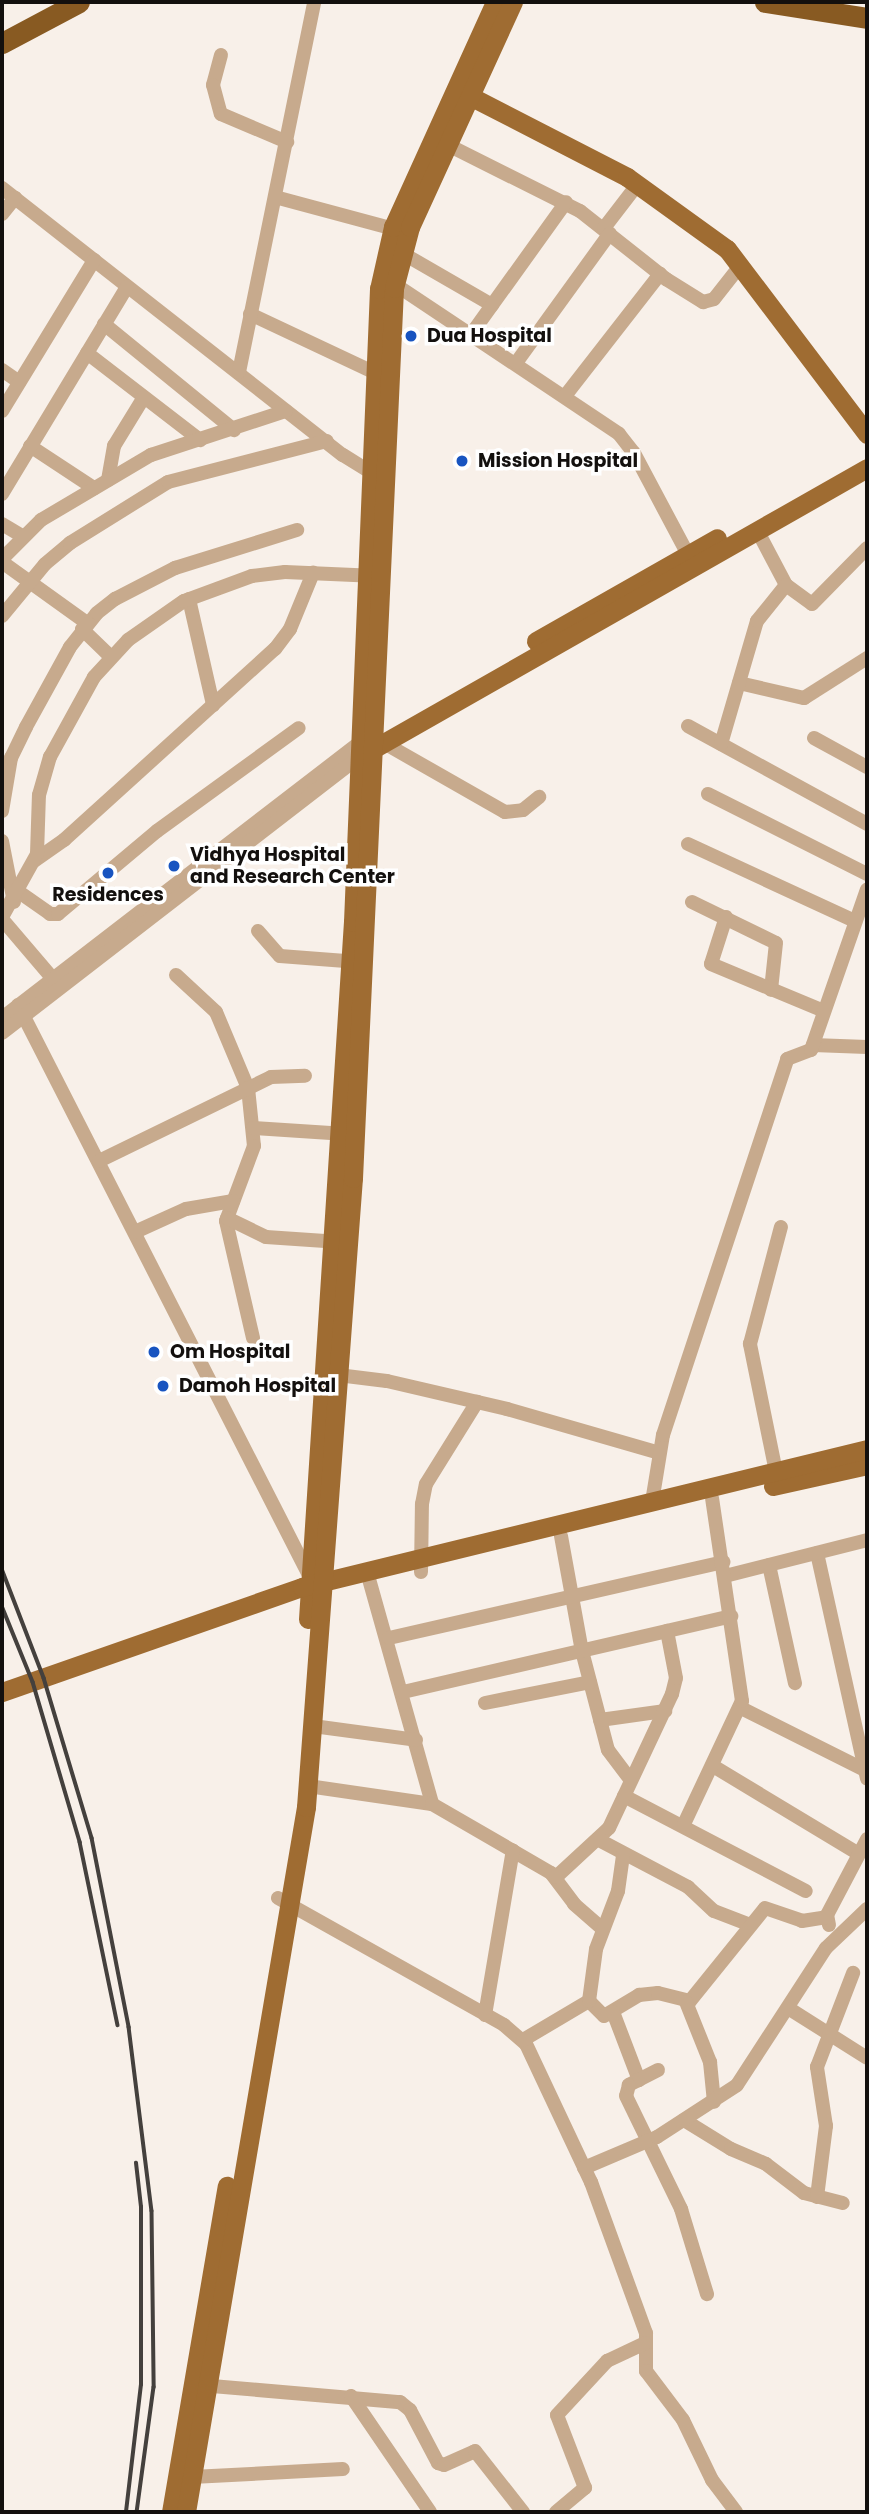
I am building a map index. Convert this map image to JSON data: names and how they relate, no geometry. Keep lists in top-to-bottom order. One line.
{"places":["Dua Hospital","Mission Hospital","Vidhya Hospital and Research Center","Residences","Om Hospital","Damoh Hospital"]}
